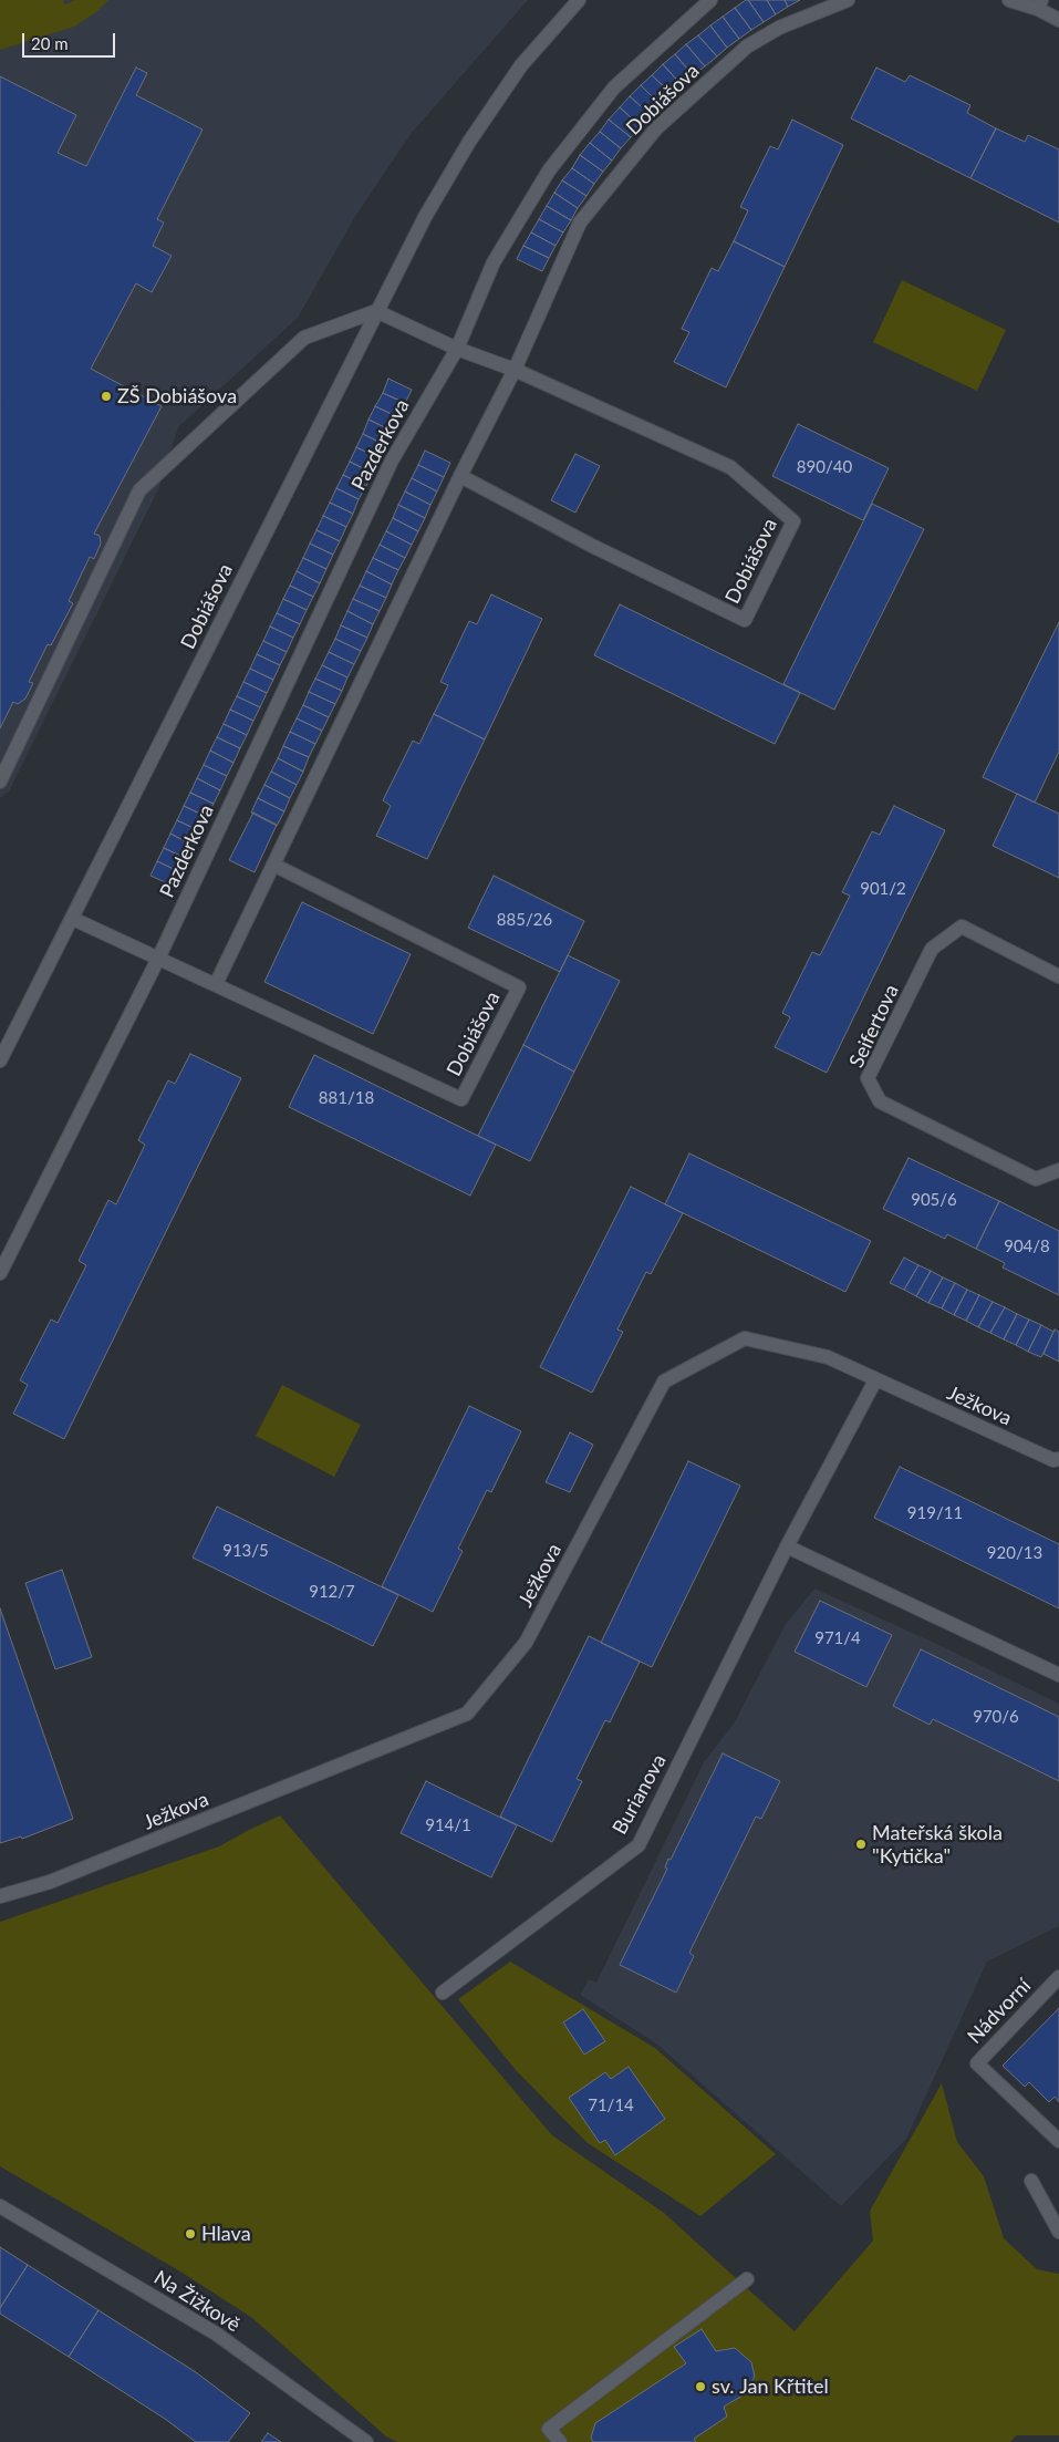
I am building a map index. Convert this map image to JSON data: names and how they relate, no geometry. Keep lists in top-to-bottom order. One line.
{"streets":{"street":["Dobiášova","Pazderkova","Seifertova","Ježkova","Burianova","Nádvorní","Na Žižkově"]},"crossings":[["Dobiášova","Pazderkova"],["Ježkova","Burianova"]],"places":["ZŠ Dobiášova","Mateřská škola \"Kytička\"","Hlava","sv. Jan Křtitel"],"house_numbers":["890/40","901/2","885/26","881/18","905/6","904/8","919/11","913/5","920/13","912/7","971/4","970/6","914/1","71/14"],"scale_bar":"20 m"}
